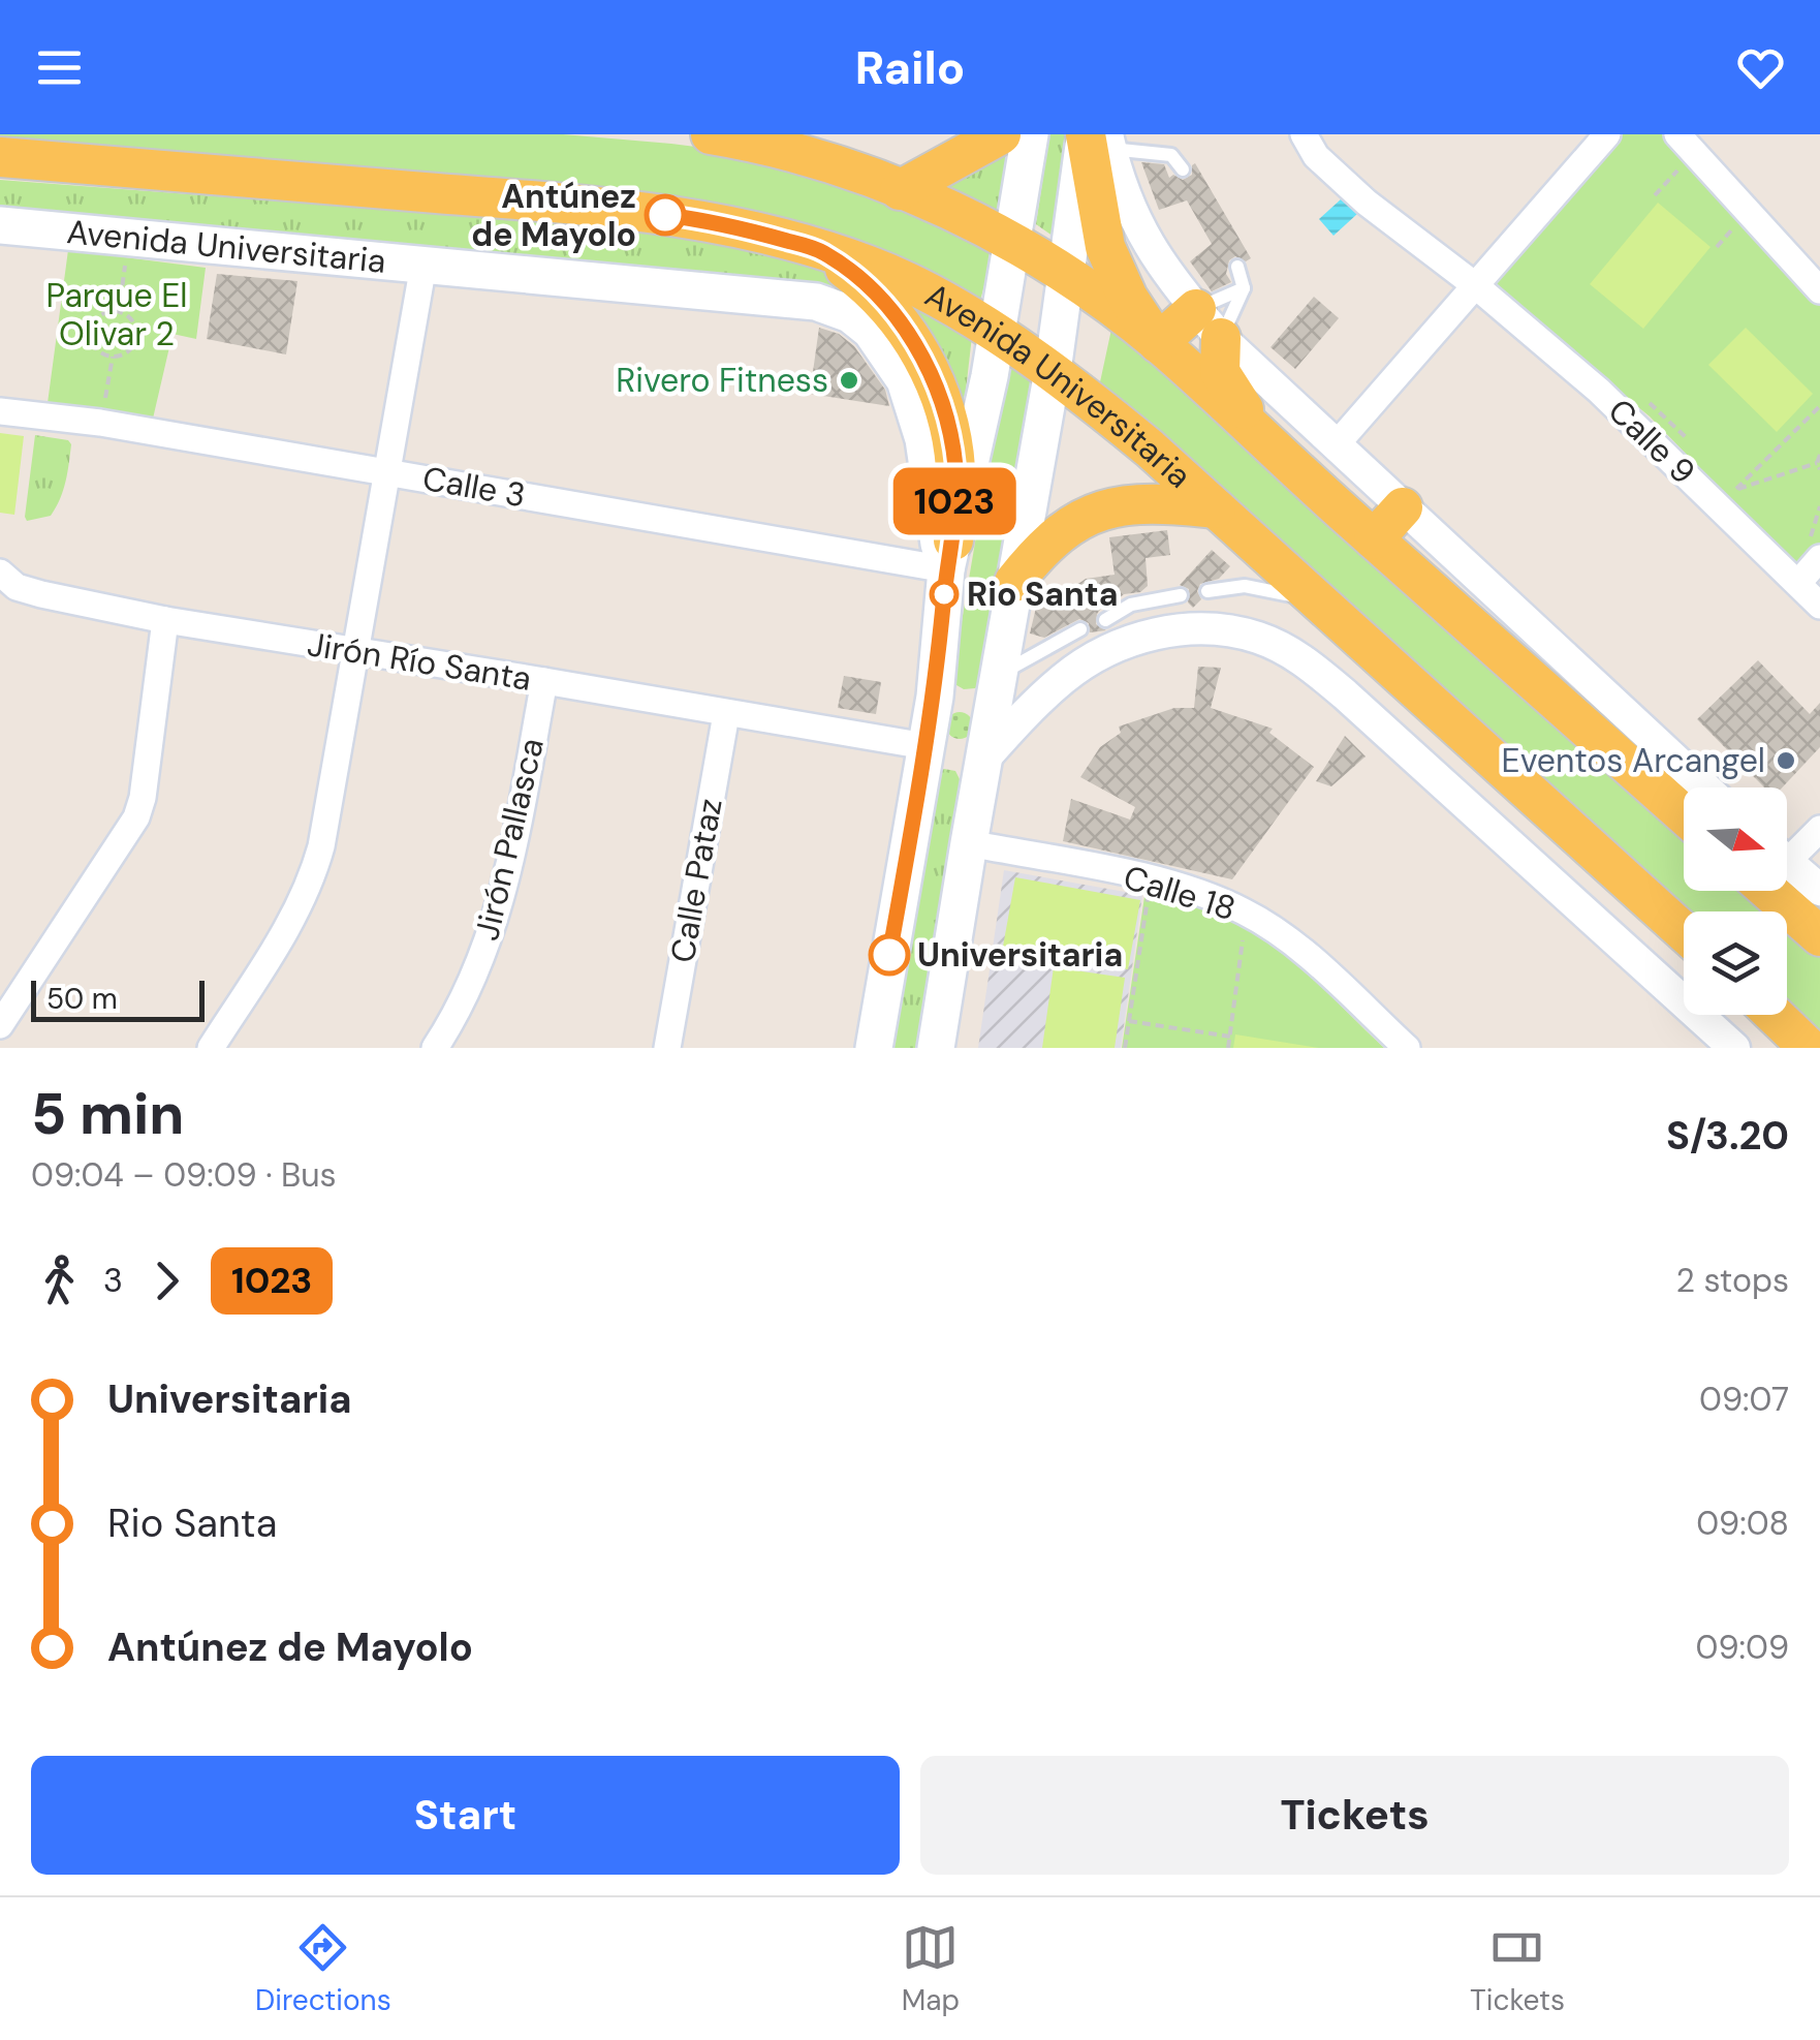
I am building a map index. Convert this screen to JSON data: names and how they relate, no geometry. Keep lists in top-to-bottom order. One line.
{"streets":{"main road":["Avenida Universitaria"],"street":["Calle 9","Calle 3","Jirón Río Santa","Jirón Pallasca","Calle Pataz","Calle 18"]},"crossings":[["Avenida Universitaria","Calle 3"],["Jirón Río Santa","Jirón Pallasca"],["Jirón Río Santa","Calle Pataz"]],"parks":["Parque El Olivar 2"],"places":["Antúnez de Mayolo","Rivero Fitness","Rio Santa","Eventos Arcangel","Universitaria"],"lines":["bus line 1023"],"scale_bar":"50 m","north":"right","page":{"header":"Railo","on_map":"1023","scale":"50 m","heading":["5 min","09:04 – 09:09 · Bus","S/3.20"],"legs":["3","1023","2 stops"],"list":[{"name":"Universitaria","value":"09:07"},{"name":"Rio Santa","value":"09:08"},{"name":"Antúnez de Mayolo","value":"09:09"}],"buttons":["Start","Tickets"],"tabs":["Directions","Map","Tickets"]}}
